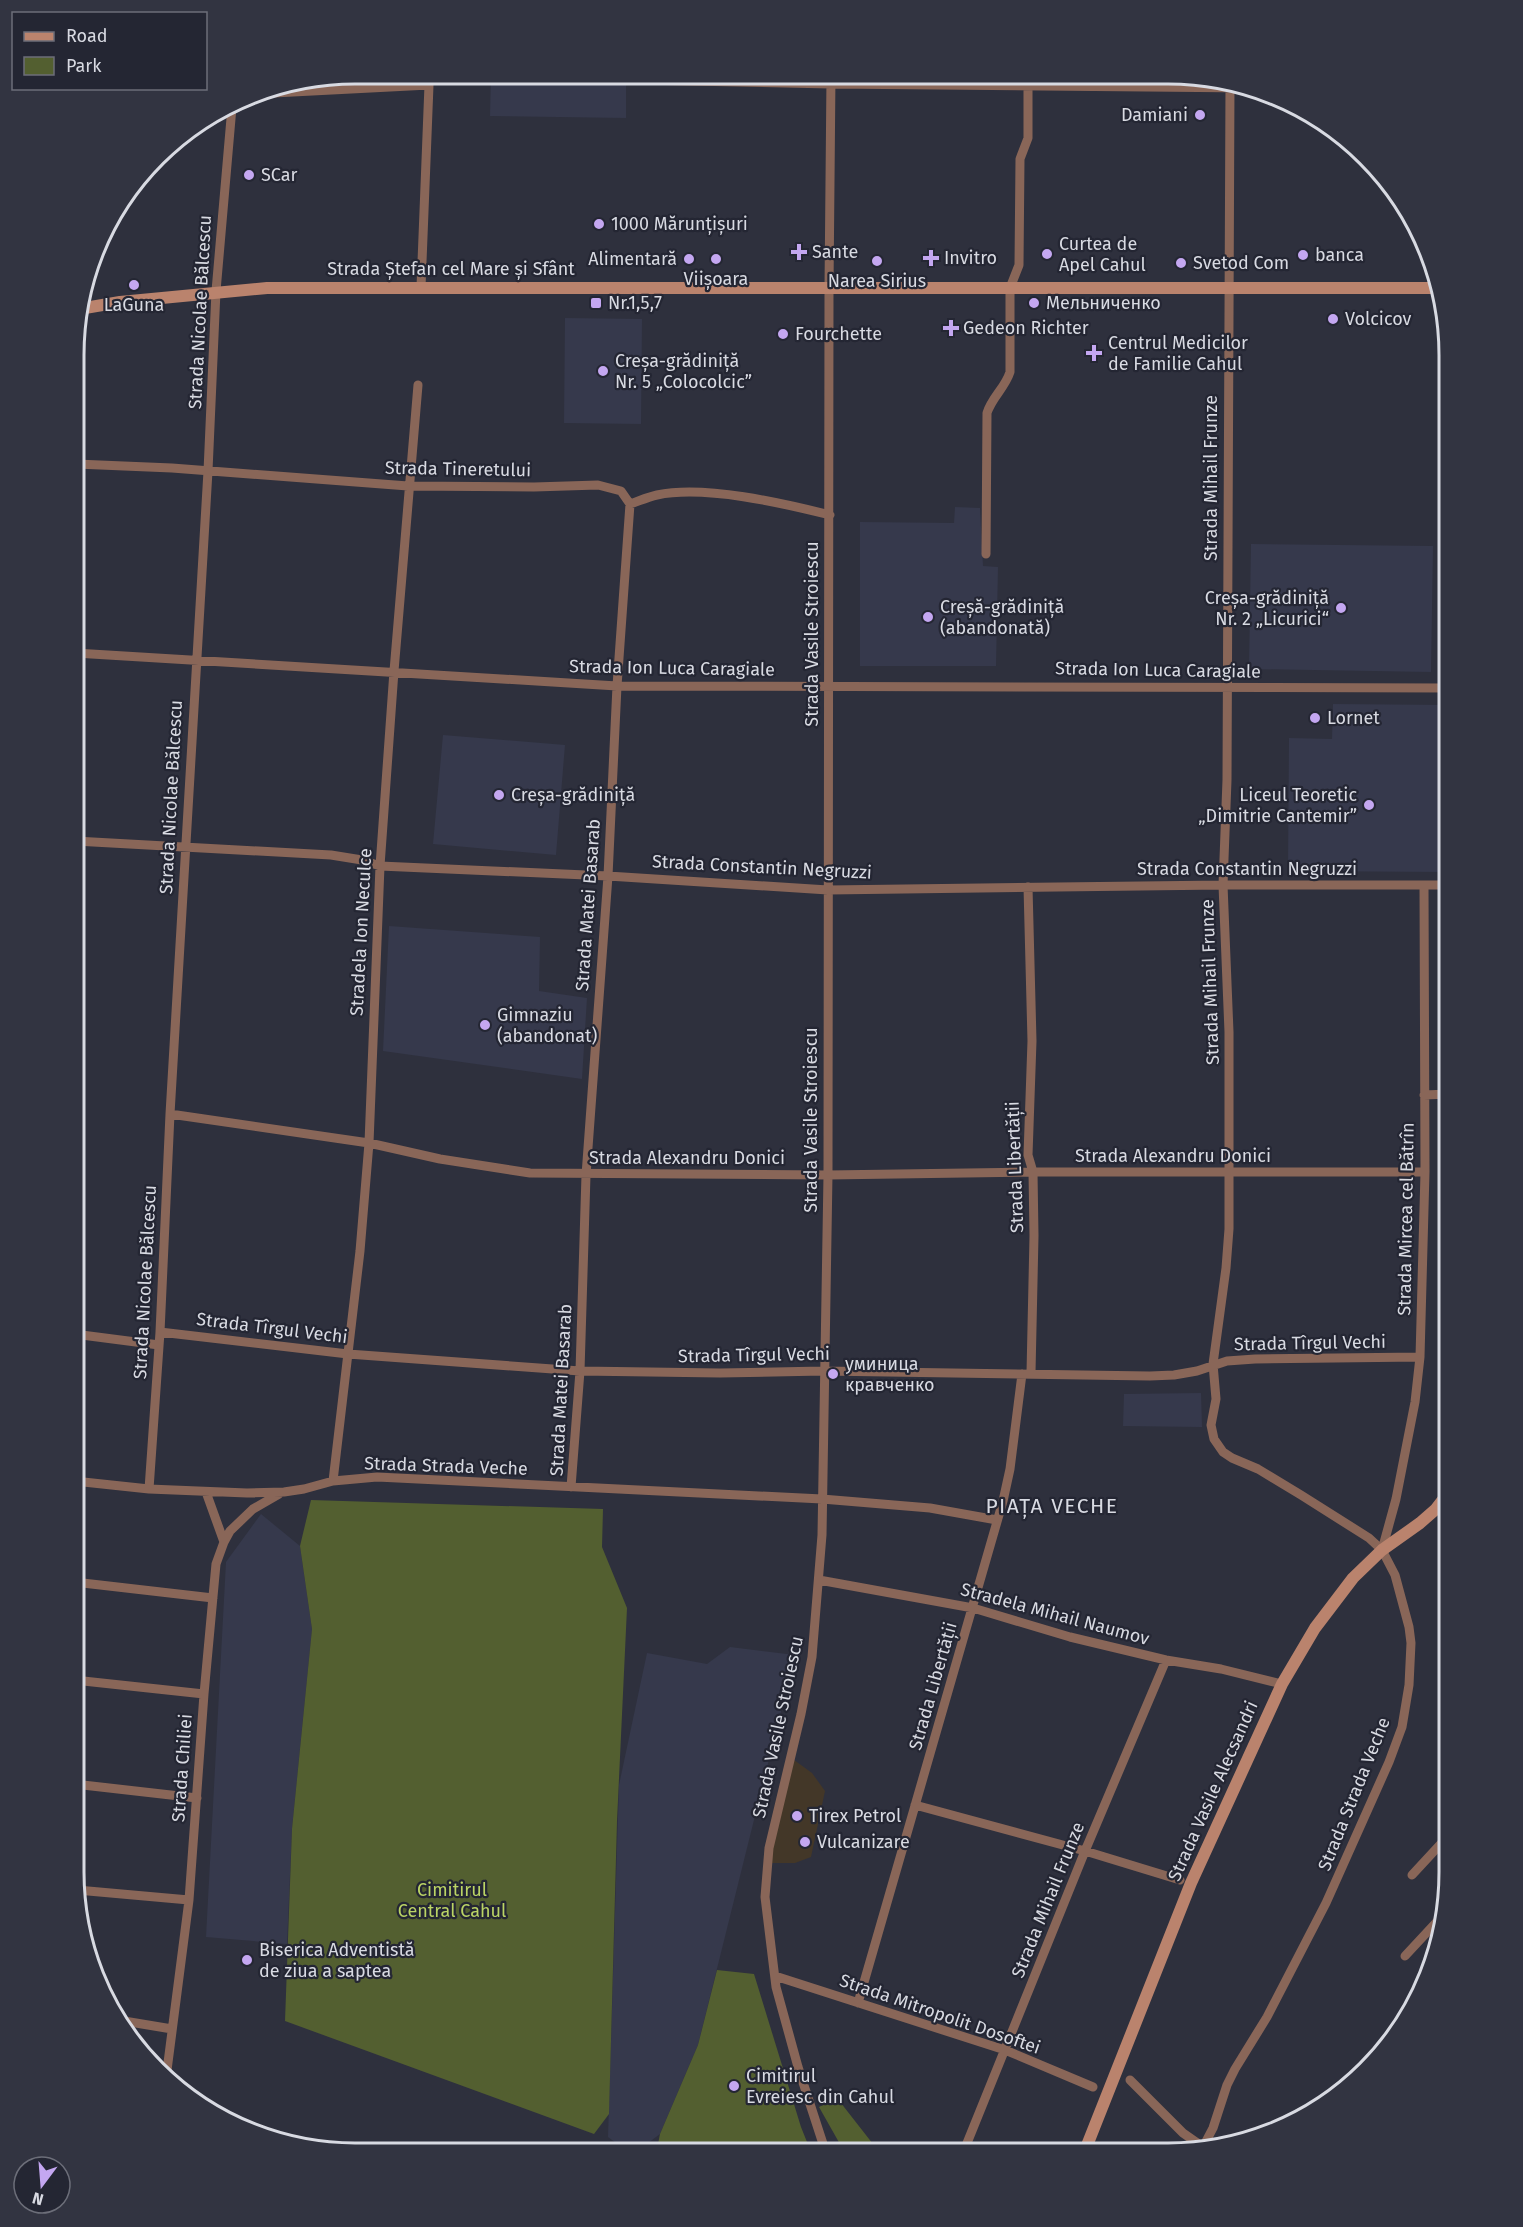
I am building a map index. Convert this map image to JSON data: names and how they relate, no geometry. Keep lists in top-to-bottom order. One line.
{"streets":{"main road":["Strada Ștefan cel Mare și Sfânt","Strada Vasile Alecsandri"],"street":["Strada Nicolae Bălcescu","Strada Tineretului","Strada Mihail Frunze","Strada Vasile Stroiescu","Strada Ion Luca Caragiale","Strada Constantin Negruzzi","Strada Matei Basarab","Stradela Ion Neculce","Strada Alexandru Donici","Strada Libertății","Strada Mircea cel Bătrîn","Strada Tîrgul Vechi","Strada Strada Veche","Stradela Mihail Naumov","Strada Chiliei","Strada Mitropolit Dosoftei"]},"crossings":[["Strada Ștefan cel Mare și Sfânt","Strada Nicolae Bălcescu"],["Strada Ștefan cel Mare și Sfânt","Strada Mihail Frunze"],["Strada Ștefan cel Mare și Sfânt","Strada Vasile Stroiescu"],["Strada Nicolae Bălcescu","Strada Tineretului"],["Strada Nicolae Bălcescu","Strada Ion Luca Caragiale"],["Strada Nicolae Bălcescu","Strada Constantin Negruzzi"],["Strada Nicolae Bălcescu","Strada Alexandru Donici"],["Strada Nicolae Bălcescu","Strada Tîrgul Vechi"],["Strada Nicolae Bălcescu","Strada Strada Veche"],["Strada Tineretului","Strada Matei Basarab"],["Strada Tineretului","Stradela Ion Neculce"],["Strada Mihail Frunze","Strada Ion Luca Caragiale"],["Strada Mihail Frunze","Strada Constantin Negruzzi"],["Strada Mihail Frunze","Strada Alexandru Donici"],["Strada Mihail Frunze","Strada Tîrgul Vechi"],["Strada Mihail Frunze","Strada Strada Veche"],["Strada Mihail Frunze","Stradela Mihail Naumov"],["Strada Mihail Frunze","Strada Mitropolit Dosoftei"],["Strada Vasile Stroiescu","Strada Ion Luca Caragiale"],["Strada Vasile Stroiescu","Strada Constantin Negruzzi"],["Strada Vasile Stroiescu","Strada Alexandru Donici"],["Strada Vasile Stroiescu","Strada Tîrgul Vechi"],["Strada Vasile Stroiescu","Strada Strada Veche"],["Strada Vasile Stroiescu","Stradela Mihail Naumov"],["Strada Vasile Stroiescu","Strada Mitropolit Dosoftei"],["Strada Ion Luca Caragiale","Strada Matei Basarab"],["Strada Ion Luca Caragiale","Stradela Ion Neculce"],["Strada Constantin Negruzzi","Strada Matei Basarab"],["Strada Constantin Negruzzi","Stradela Ion Neculce"],["Strada Constantin Negruzzi","Strada Libertății"],["Strada Constantin Negruzzi","Strada Mircea cel Bătrîn"],["Strada Matei Basarab","Strada Alexandru Donici"],["Strada Matei Basarab","Strada Tîrgul Vechi"],["Strada Matei Basarab","Strada Strada Veche"],["Stradela Ion Neculce","Strada Alexandru Donici"],["Stradela Ion Neculce","Strada Tîrgul Vechi"],["Stradela Ion Neculce","Strada Strada Veche"],["Strada Alexandru Donici","Strada Libertății"],["Strada Alexandru Donici","Strada Mircea cel Bătrîn"],["Strada Libertății","Strada Tîrgul Vechi"],["Strada Libertății","Strada Strada Veche"],["Strada Libertății","Stradela Mihail Naumov"],["Strada Libertății","Strada Mitropolit Dosoftei"],["Strada Mircea cel Bătrîn","Strada Tîrgul Vechi"],["Strada Mircea cel Bătrîn","Strada Strada Veche"],["Strada Mircea cel Bătrîn","Strada Vasile Alecsandri"],["Strada Strada Veche","Strada Chiliei"],["Strada Strada Veche","Strada Vasile Alecsandri"],["Stradela Mihail Naumov","Strada Vasile Alecsandri"]],"districts":["PIAȚA VECHE"],"parks":["Cimitirul Central Cahul"],"places":{"other":["Damiani","SCar","1000 Mărunțișuri","Curtea de Apel Cahul","banca","Alimentară","Viișoara","Narea Sirius","Svetod Com","LaGuna","Мельниченко","Volcicov","Fourchette","Creșa-grădiniță Nr. 5 „Colocolcic”","Creșa-grădiniță Nr. 2 „Licurici“","Creșă-grădiniță (abandonată)","Lornet","Creșa-grădiniță","Liceul Teoretic „Dimitrie Cantemir”","Gimnaziu (abandonat)","уминица кравченко","Tirex Petrol","Vulcanizare","Biserica Adventistă de ziua a saptea","Cimitirul Evreiesc din Cahul"],"health":["Sante","Invitro","Gedeon Richter","Centrul Medicilor de Familie Cahul"],"transit":["Nr.1,5,7"]},"legend":["Road","Park"],"north":"bottom"}
